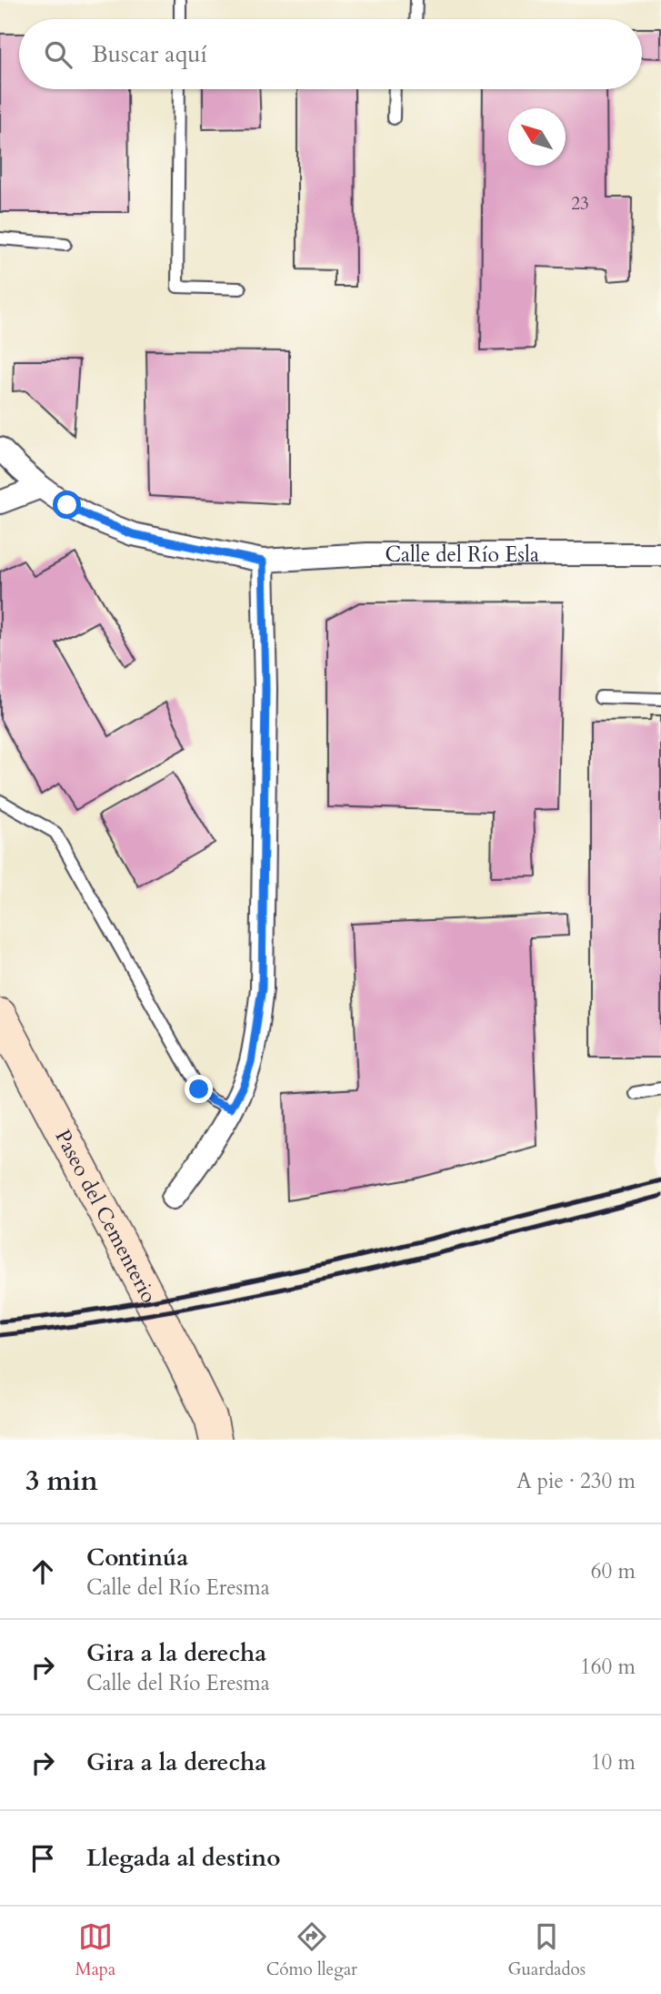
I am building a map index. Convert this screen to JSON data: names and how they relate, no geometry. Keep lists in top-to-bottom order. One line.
{"streets":{"main road":["Paseo del Cementerio"],"street":["Calle del Río Esla"]},"house_numbers":["23"],"north":"top left","page":{"search":"Buscar aquí","heading":["3 min","A pie · 230 m"],"list":[["Continúa","Calle del Río Eresma","60 m"],["Gira a la derecha","Calle del Río Eresma","160 m"],["Gira a la derecha","10 m"],"Llegada al destino"],"nav":["Mapa","Cómo llegar","Guardados"]}}
